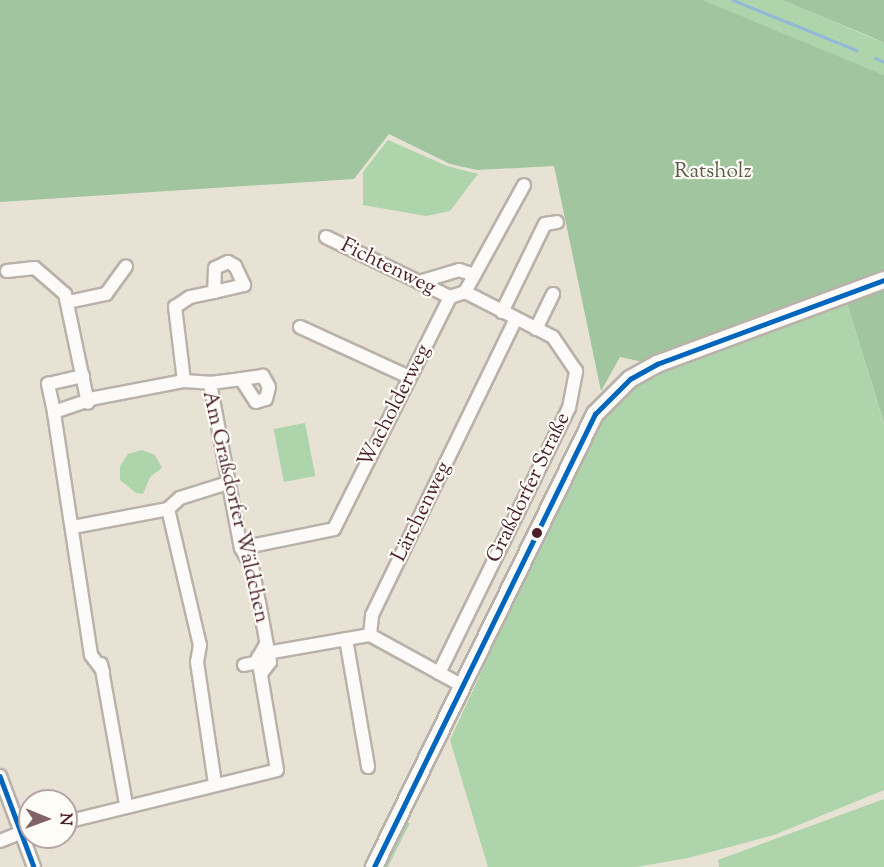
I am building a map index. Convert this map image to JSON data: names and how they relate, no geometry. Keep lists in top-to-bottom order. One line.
{"streets":{"street":["Fichtenweg","Wacholderweg","Graßdorfer Straße","Am Graßdorfer Wäldchen","Lärchenweg"]},"crossings":[["Fichtenweg","Wacholderweg"],["Wacholderweg","Am Graßdorfer Wäldchen"],["Graßdorfer Straße","Lärchenweg"]],"parks":["Ratsholz"],"north":"right"}
